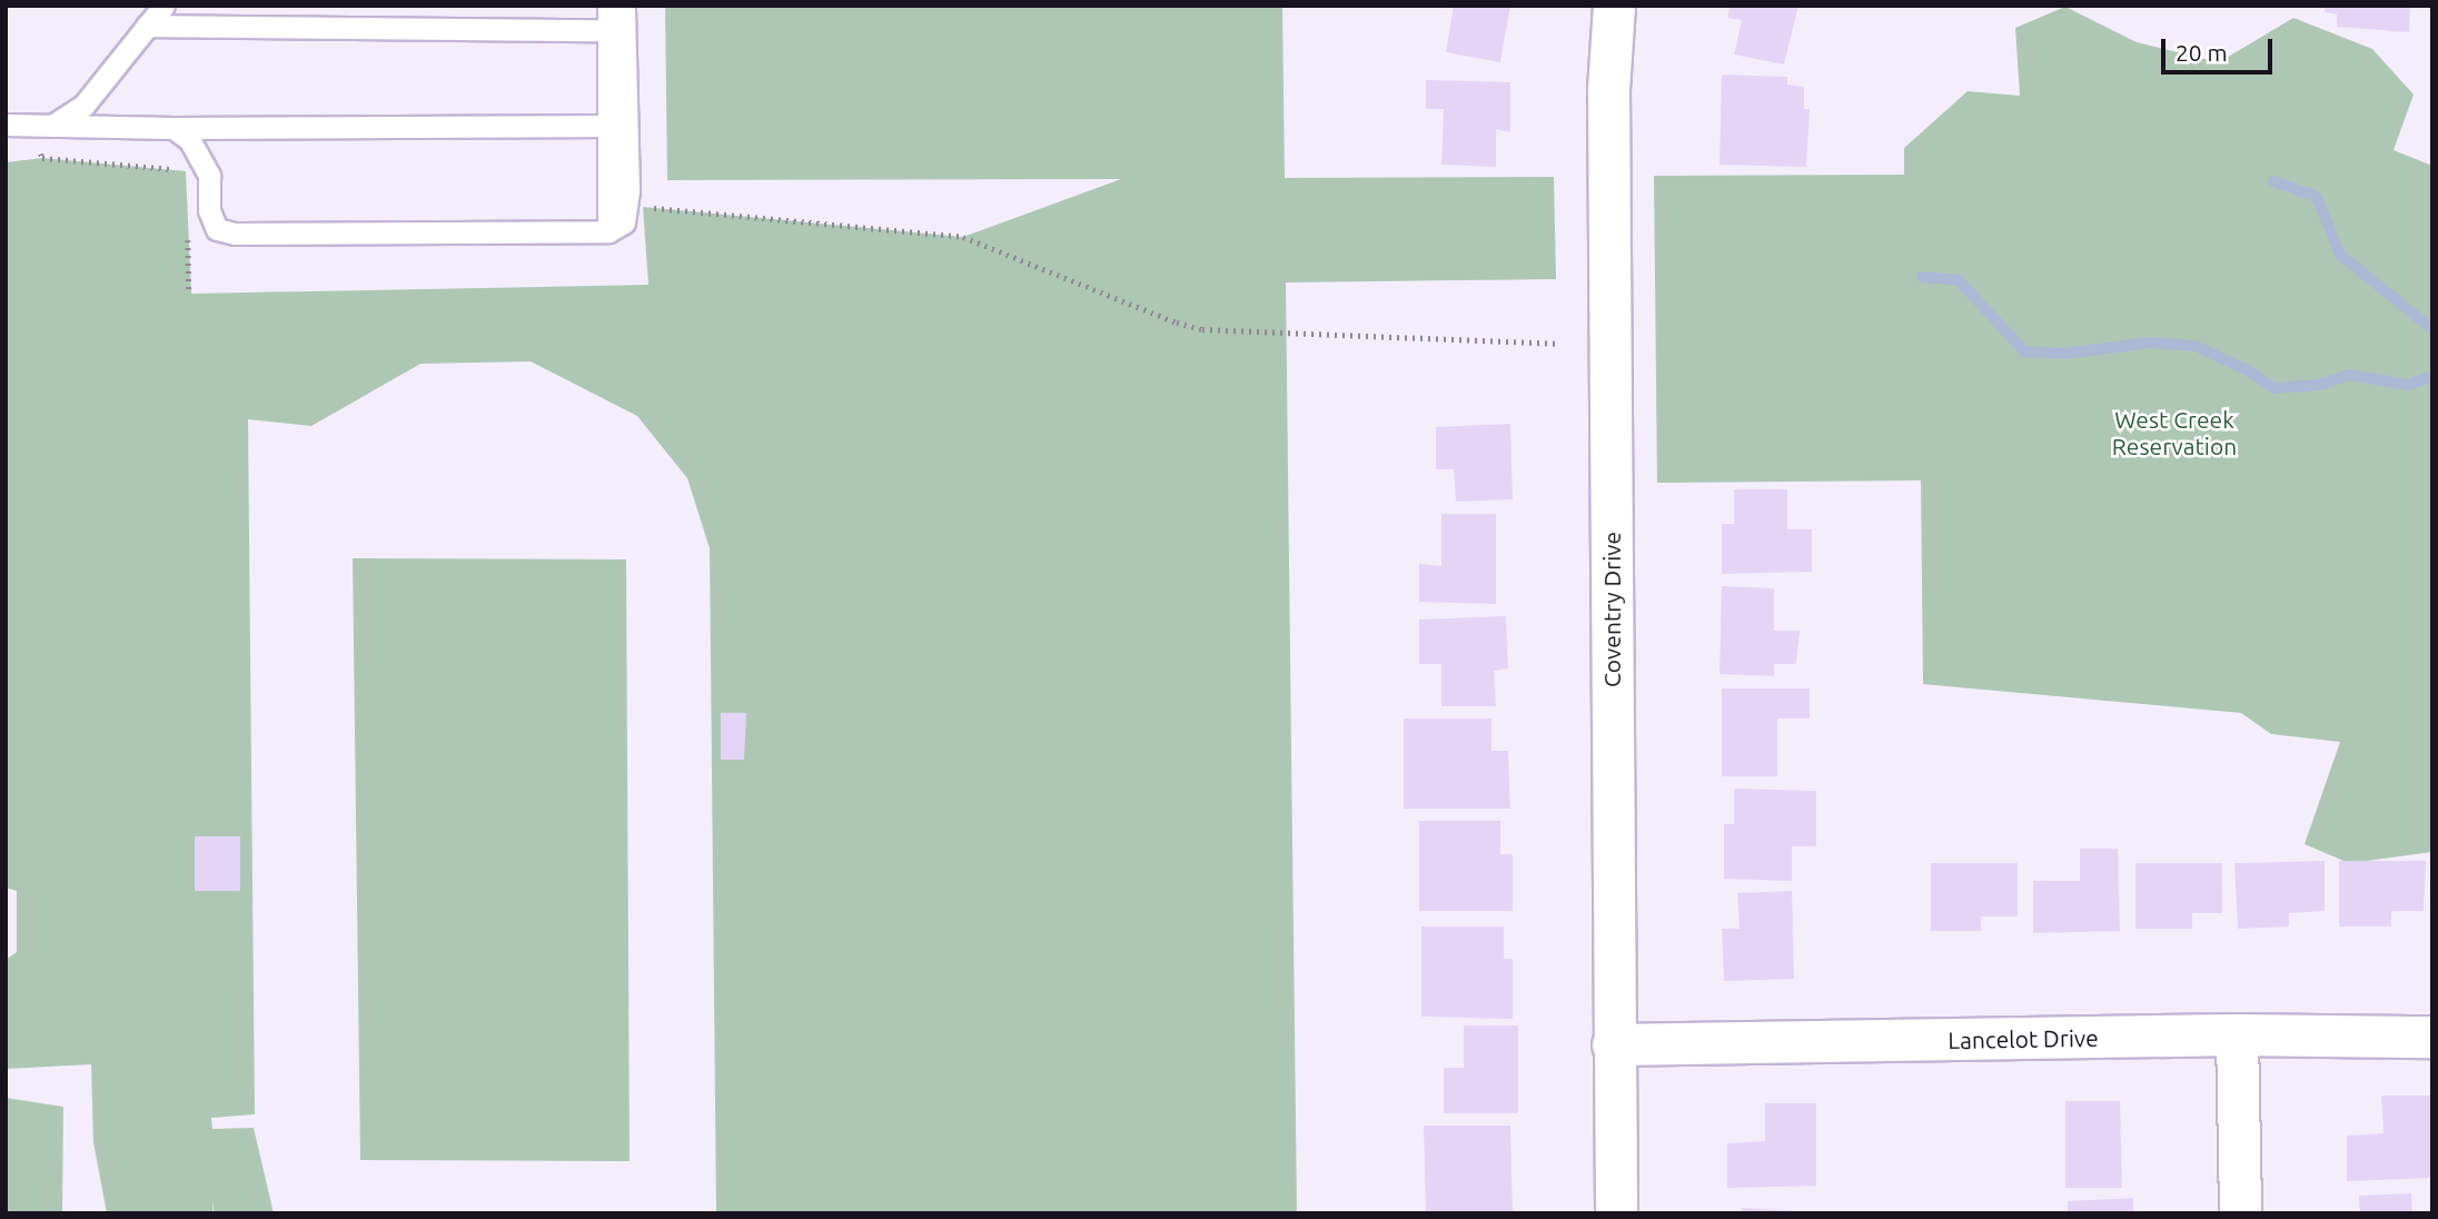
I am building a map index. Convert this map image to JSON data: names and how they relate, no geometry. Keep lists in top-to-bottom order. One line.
{"streets":{"street":["Coventry Drive","Lancelot Drive"]},"crossings":[["Coventry Drive","Lancelot Drive"]],"parks":["West Creek Reservation"],"scale_bar":"20 m"}
